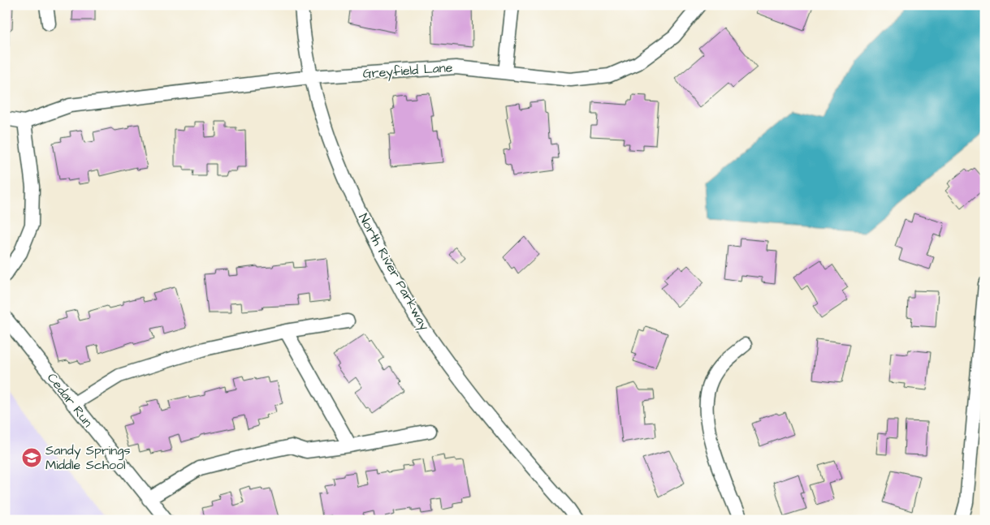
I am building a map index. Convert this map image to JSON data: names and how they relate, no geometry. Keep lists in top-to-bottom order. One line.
{"streets":{"street":["Greyfield Lane","North River Parkway","Cedar Run"]},"crossings":[["Greyfield Lane","North River Parkway"]],"places":{"school or university":["Sandy Springs Middle School"]}}
